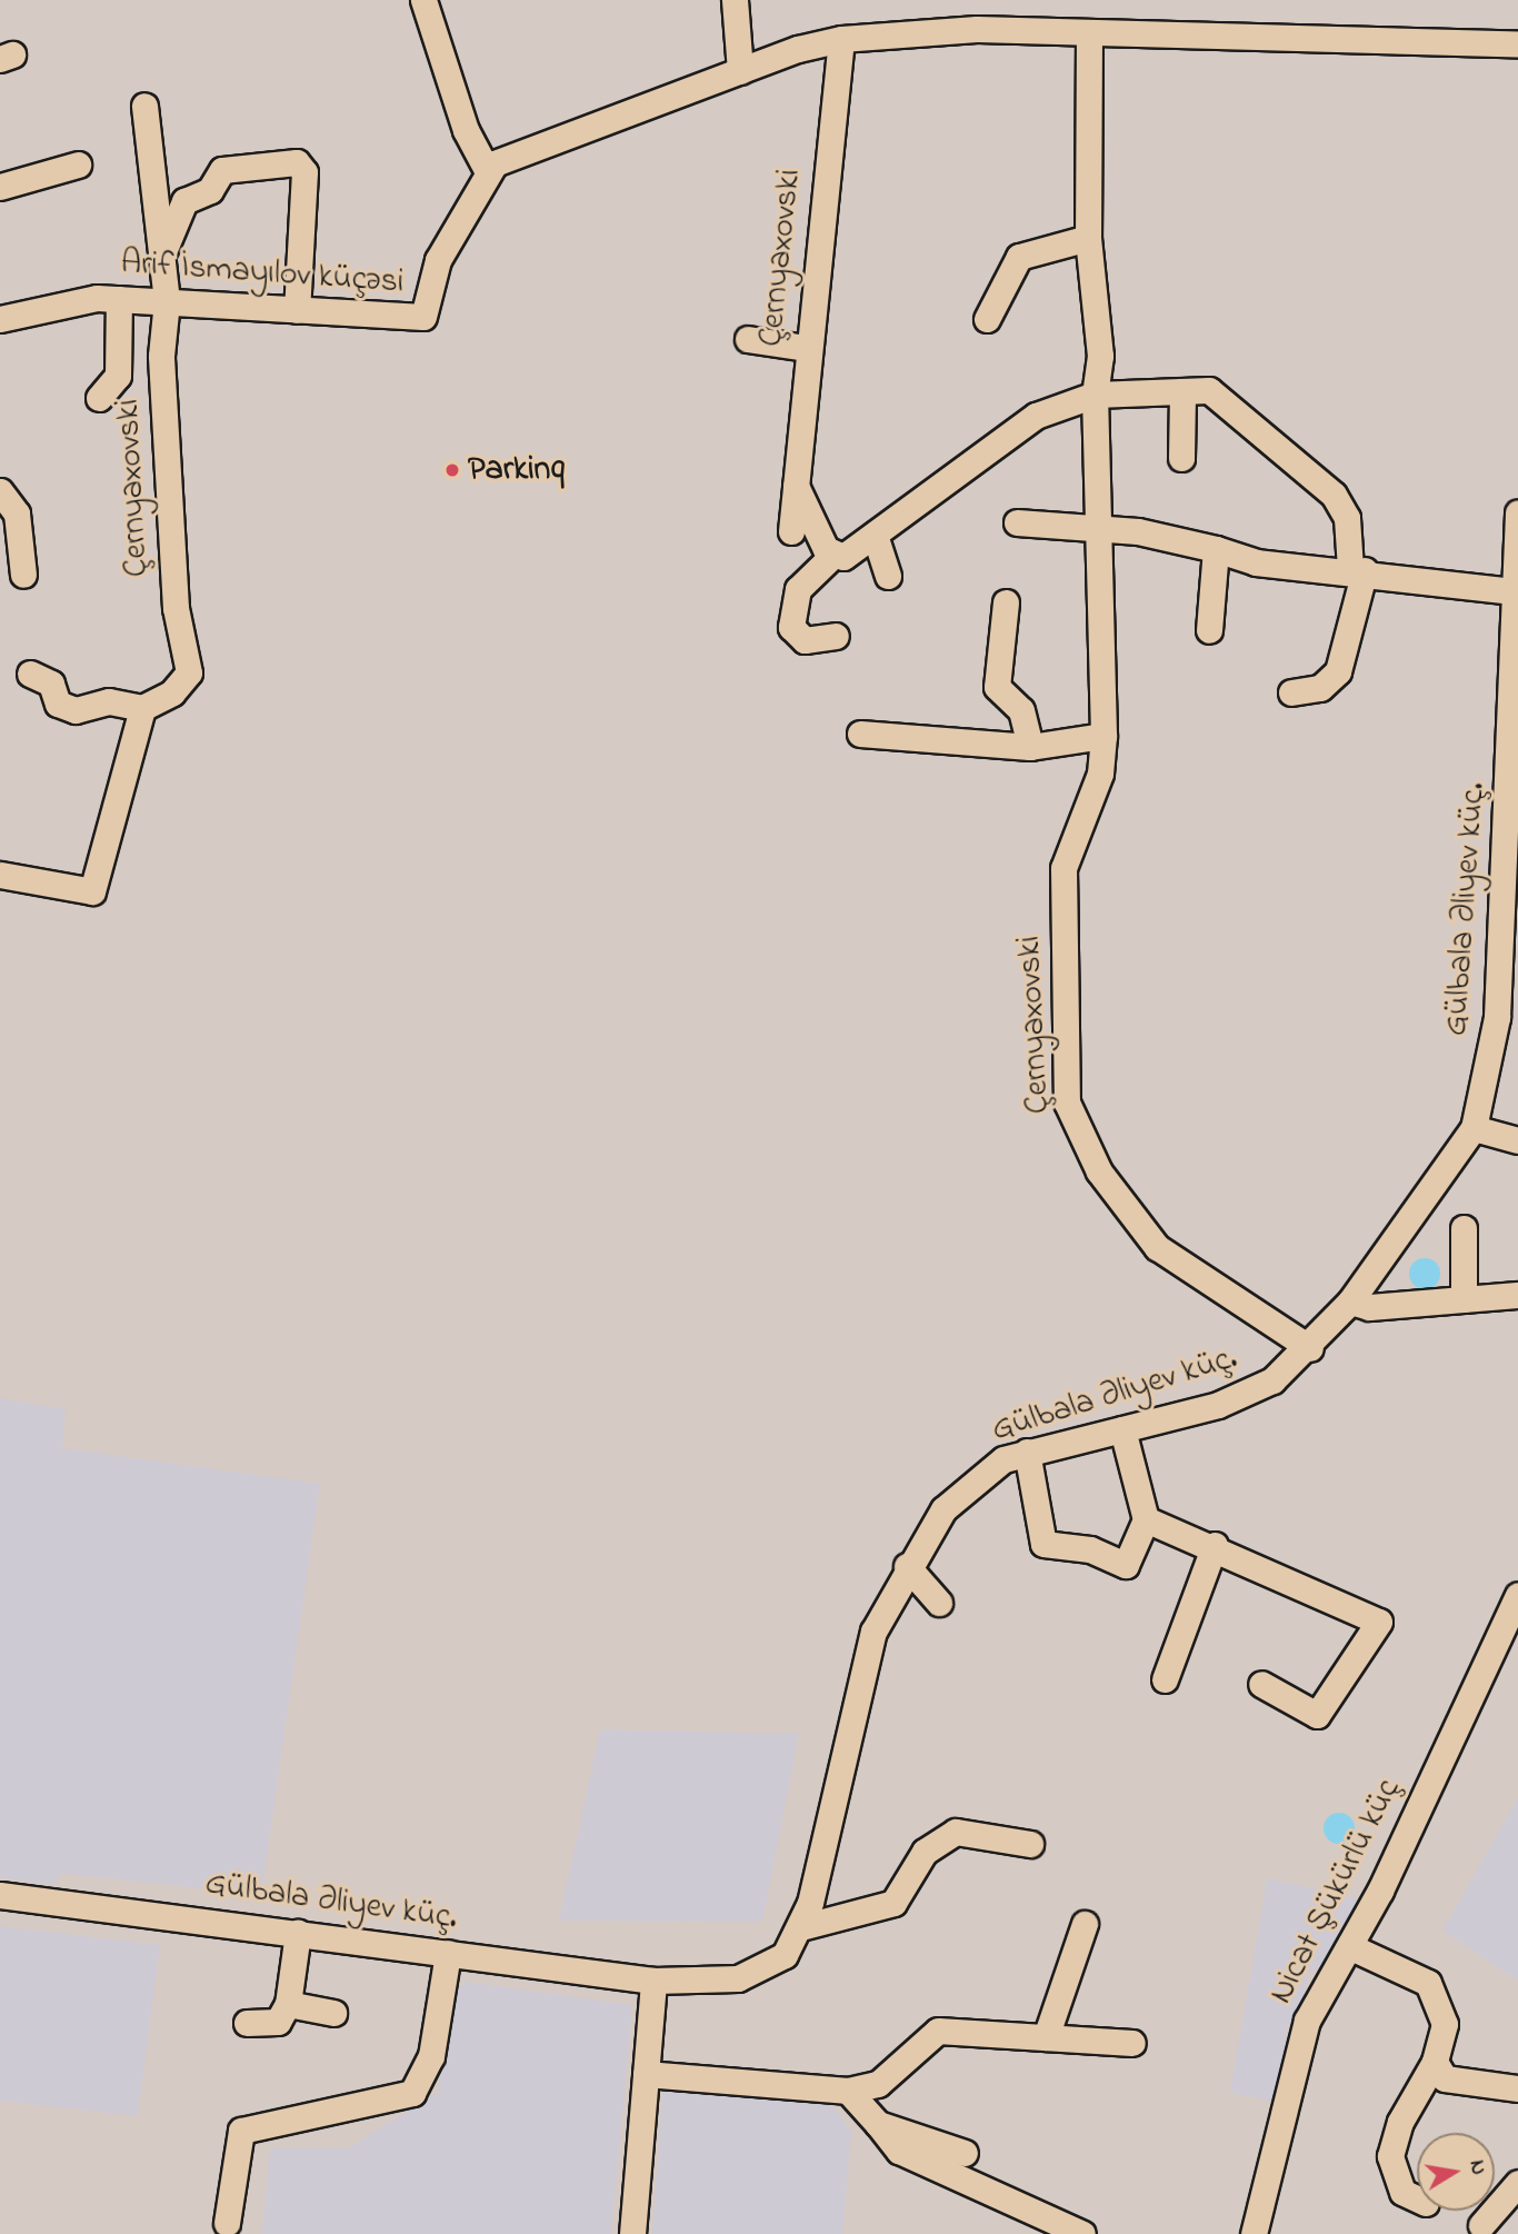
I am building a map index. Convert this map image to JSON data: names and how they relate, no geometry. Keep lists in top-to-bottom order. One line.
{"streets":{"street":["Çernyaxovski","Arif İsmayılov küçəsi","Gülbala Əliyev küç.","Nicat Şükürlü küç"]},"crossings":[["Çernyaxovski","Arif İsmayılov küçəsi"],["Çernyaxovski","Gülbala Əliyev küç."]],"places":["Parkinq"],"north":"right"}
